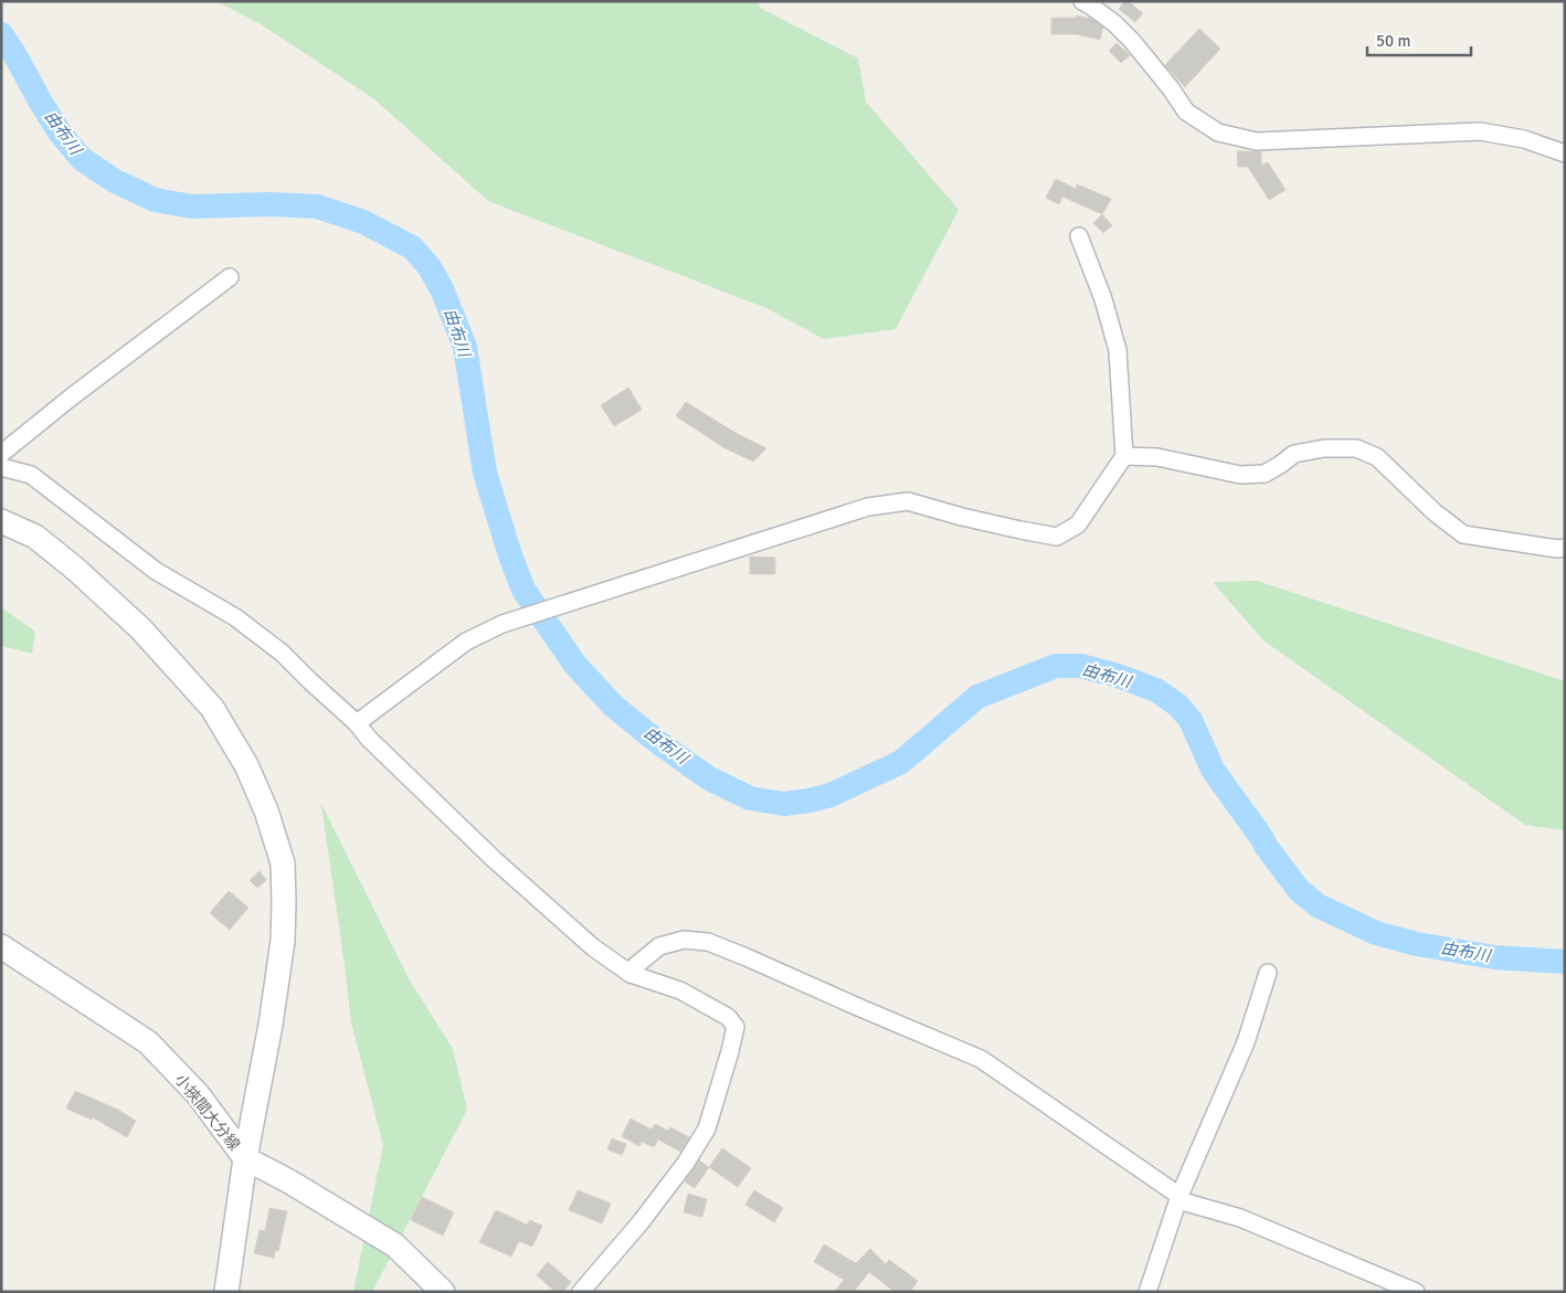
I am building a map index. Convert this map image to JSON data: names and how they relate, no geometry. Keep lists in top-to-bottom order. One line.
{"streets":{"street":["小挾間大分線"]},"water":["由布川"],"scale_bar":"50 m"}
